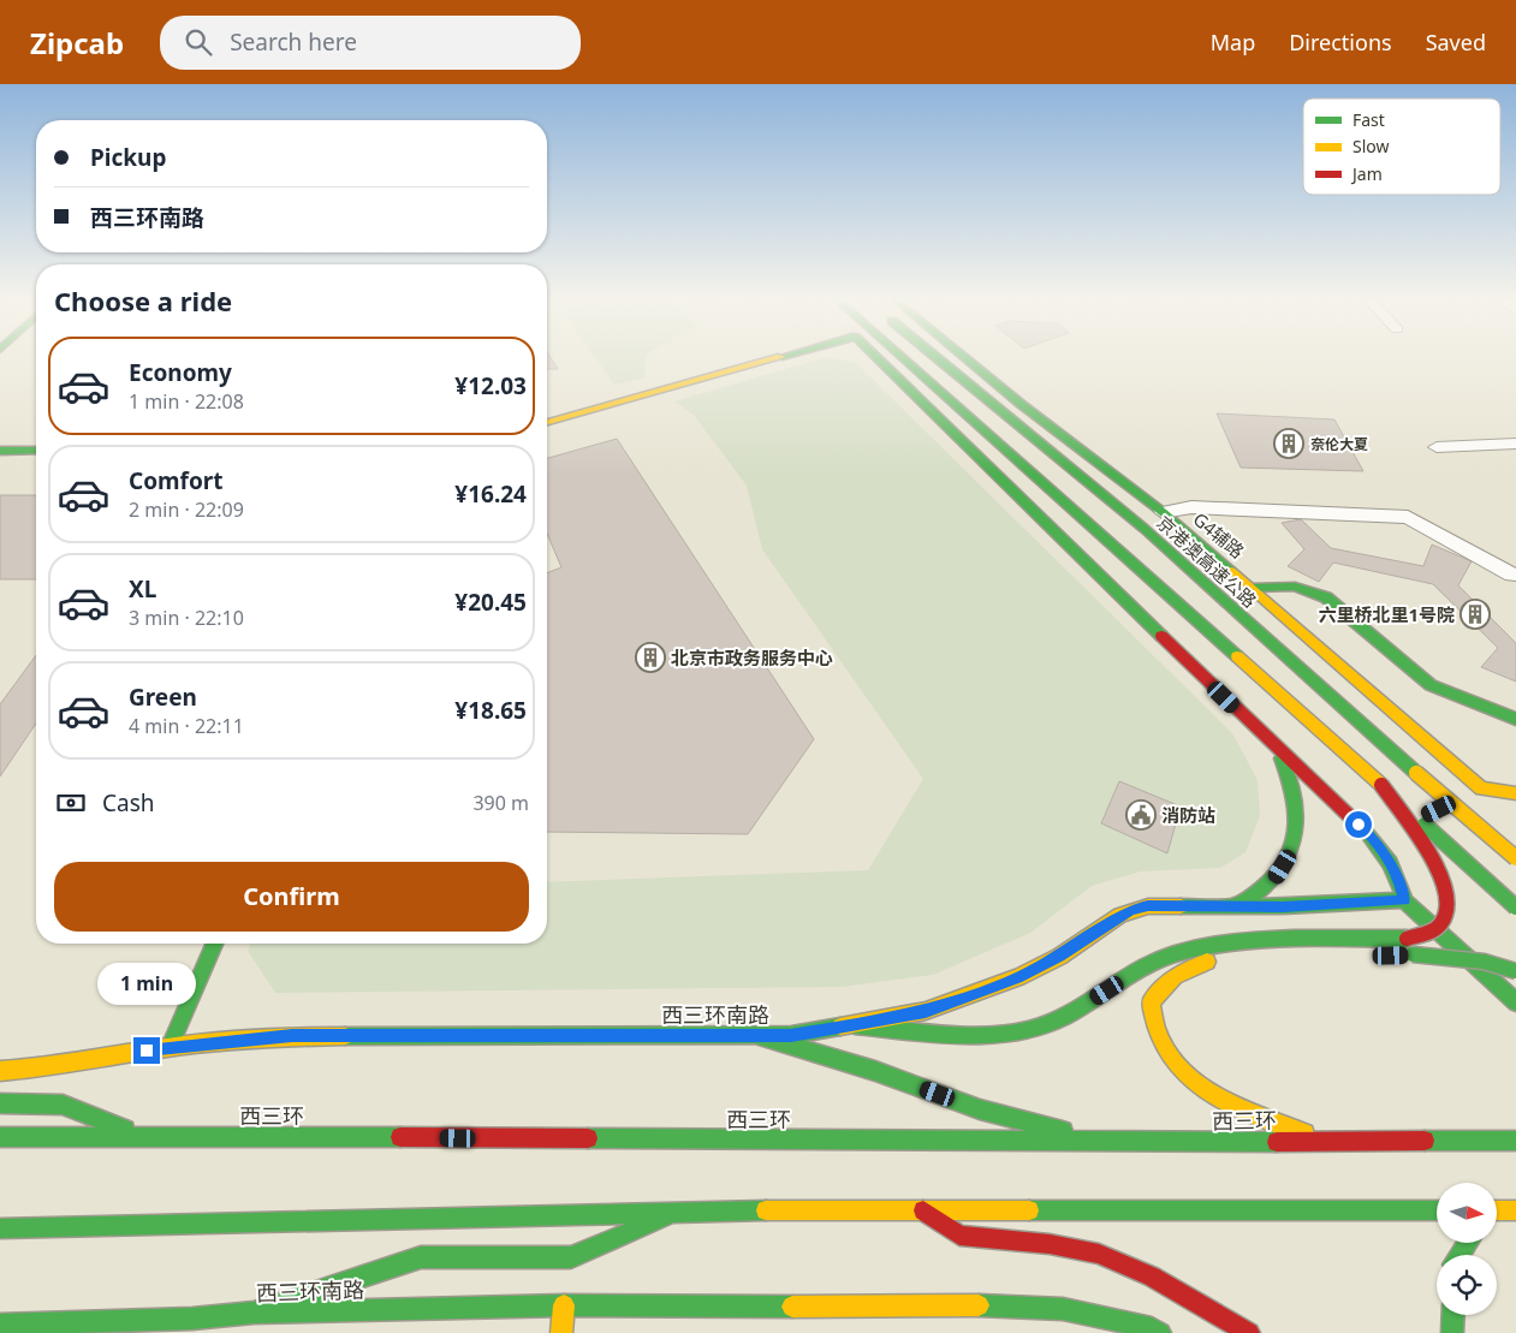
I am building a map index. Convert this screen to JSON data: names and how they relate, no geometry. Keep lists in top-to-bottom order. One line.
{"streets":{"main road":["G4辅路","京港澳高速公路","西三环南路","西三环"]},"places":{"building":["奈伦大夏","六里桥北里1号院","北京市政务服务中心"],"public building":["消防站"]},"legend":["Fast","Slow","Jam"],"north":"right","page":{"header":"Zipcab","search":"Search here","nav":["Map","Directions","Saved"],"banner":["Pickup","西三环南路"],"heading":"Choose a ride","list":[{"name":"Economy","note":"1 min · 22:08","value":"¥12.03"},{"name":"Comfort","note":"2 min · 22:09","value":"¥16.24"},{"name":"XL","note":"3 min · 22:10","value":"¥20.45"},{"name":"Green","note":"4 min · 22:11","value":"¥18.65"}],"pay":["Cash","390 m"],"buttons":"Confirm","bubble":"1 min"}}
